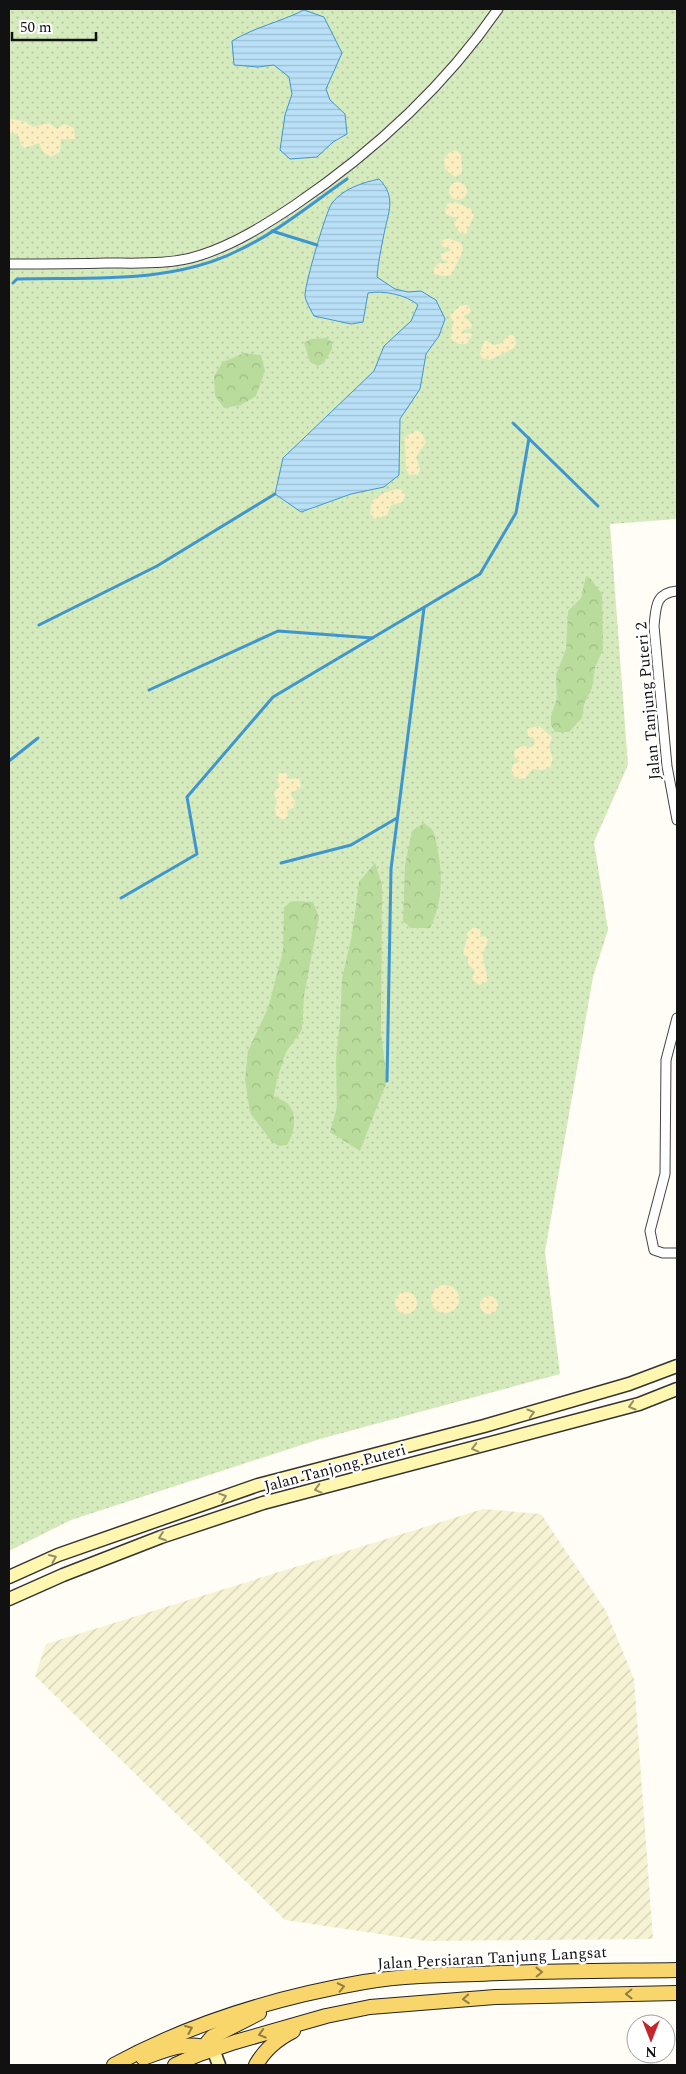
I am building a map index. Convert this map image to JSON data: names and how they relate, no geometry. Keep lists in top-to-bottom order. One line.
{"streets":{"main road":["Jalan Persiaran Tanjung Langsat"],"street":["Jalan Tanjung Puteri 2","Jalan Tanjong Puteri"]},"scale_bar":"50 m","north":"bottom"}
